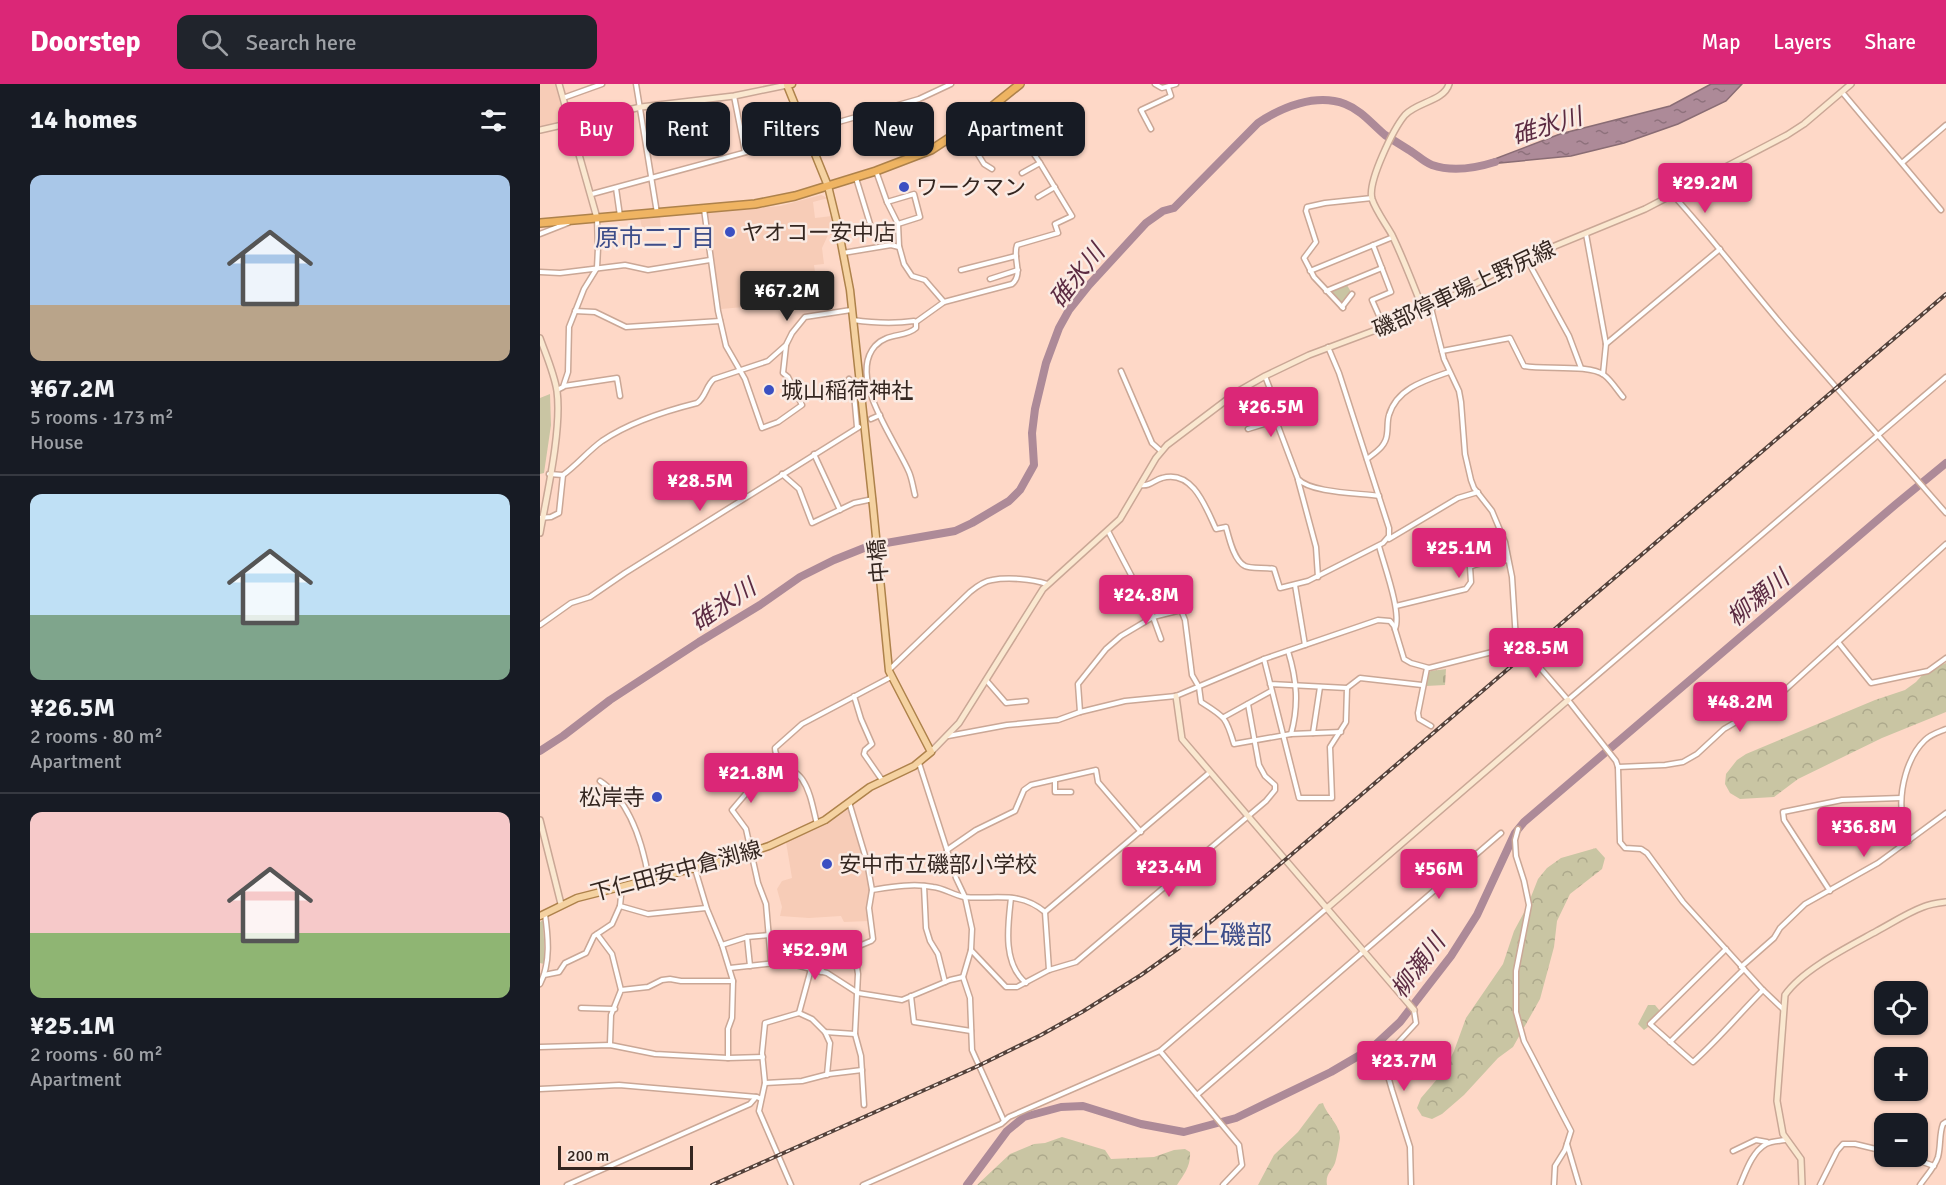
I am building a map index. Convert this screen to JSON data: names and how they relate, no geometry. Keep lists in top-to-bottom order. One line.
{"streets":{"main road":["中橋","下仁田安中倉渕線"],"street":["磯部停車場上野尻線"]},"crossings":[["磯部停車場上野尻線","下仁田安中倉渕線"]],"districts":["原市二丁目","東上磯部"],"water":["碓氷川","柳瀬川"],"places":["ワークマン","ヤオコー安中店","城山稲荷神社","松岸寺","安中市立磯部小学校"],"scale_bar":"200 m","page":{"header":"Doorstep","search":"Search here","nav":["Map","Layers","Share"],"heading":"14 homes","chip":["Buy","Rent","Filters","New","Apartment"],"list":[{"name":"¥67.2M","note":"5 rooms · 173 m² · House"},{"name":"¥26.5M","note":"2 rooms · 80 m² · Apartment"},{"name":"¥25.1M","note":"2 rooms · 60 m² · Apartment"}],"price":["¥29.2M","¥67.2M","¥26.5M","¥28.5M","¥25.1M","¥24.8M","¥28.5M","¥48.2M","¥21.8M","¥36.8M","¥23.4M","¥56M","¥52.9M","¥23.7M"],"map_buttons":["+","−"],"scale":"200 m"}}
